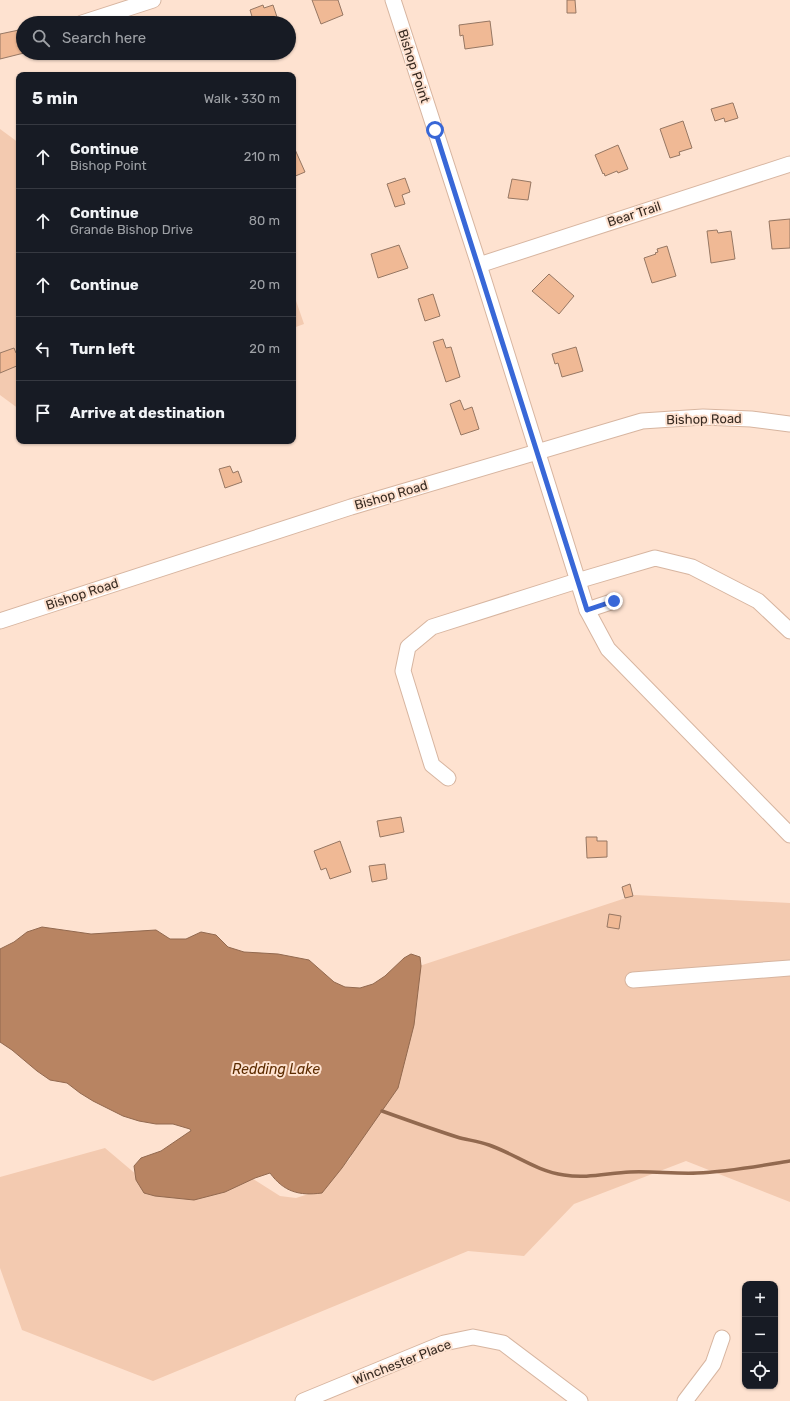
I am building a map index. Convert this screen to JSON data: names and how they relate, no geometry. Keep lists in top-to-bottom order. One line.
{"streets":{"street":["Bishop Point","Bear Trail","Bishop Road","Winchester Place"]},"crossings":[["Bishop Point","Bear Trail"],["Bishop Point","Bishop Road"]],"water":["Redding Lake"],"page":{"search":"Search here","heading":["5 min","Walk · 330 m"],"list":[["Continue","Bishop Point","210 m"],["Continue","Grande Bishop Drive","80 m"],["Continue","20 m"],["Turn left","20 m"],"Arrive at destination"],"map_buttons":["+","−"]}}
